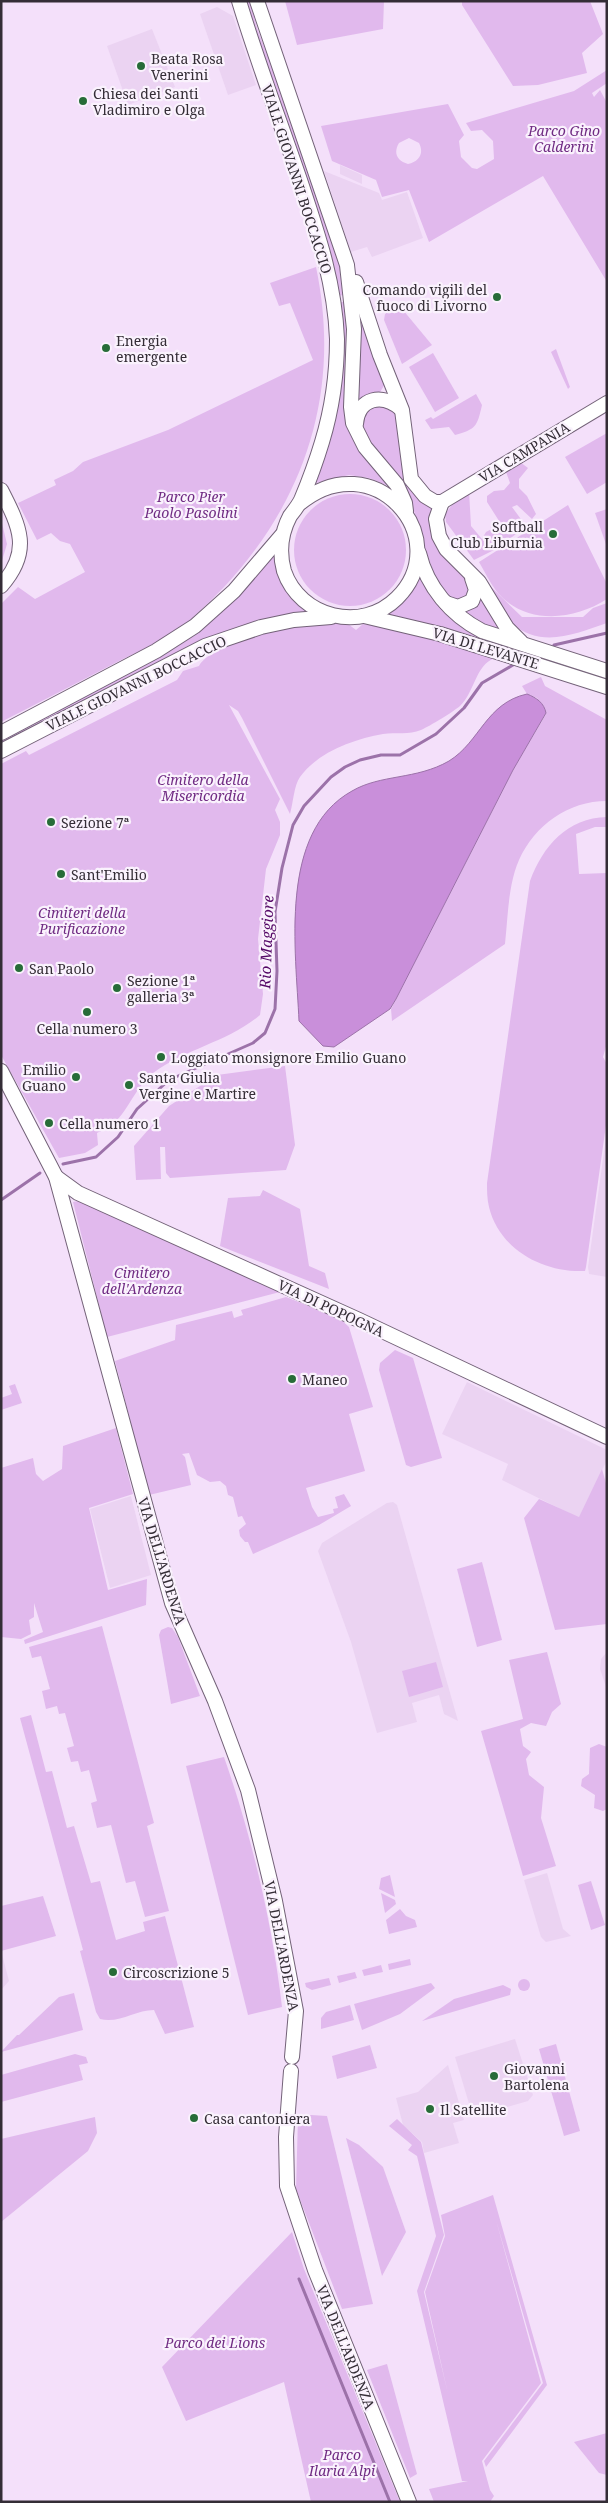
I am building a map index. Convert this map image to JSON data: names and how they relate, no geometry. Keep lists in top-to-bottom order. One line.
{"streets":{"main road":["VIALE GIOVANNI BOCCACCIO","VIA CAMPANIA","VIA DI LEVANTE","VIA DI POPOGNA","VIA DELL'ARDENZA"]},"crossings":[["VIALE GIOVANNI BOCCACCIO","VIA CAMPANIA"],["VIALE GIOVANNI BOCCACCIO","VIA DI LEVANTE"],["VIA CAMPANIA","VIA DI LEVANTE"],["VIA DI POPOGNA","VIA DELL'ARDENZA"]],"water":["Rio Maggiore"],"parks":["Parco Gino Calderini","Parco Pier Paolo Pasolini","Cimitero della Misericordia","Cimiteri della Purificazione","Cimitero dell'Ardenza","Parco dei Lions","Parco Ilaria Alpi"],"places":["Beata Rosa Venerini","Chiesa dei Santi Vladimiro e Olga","Comando vigili del fuoco di Livorno","Energia emergente","Softball Club Liburnia","Sezione 7ª","Sant'Emilio","San Paolo","Sezione 1ª galleria 3ª","Cella numero 3","Loggiato monsignore Emilio Guano","Emilio Guano","Santa Giulia Vergine e Martire","Cella numero 1","Maneo","Circoscrizione 5","Giovanni Bartolena","Il Satellite","Casa cantoniera"]}
